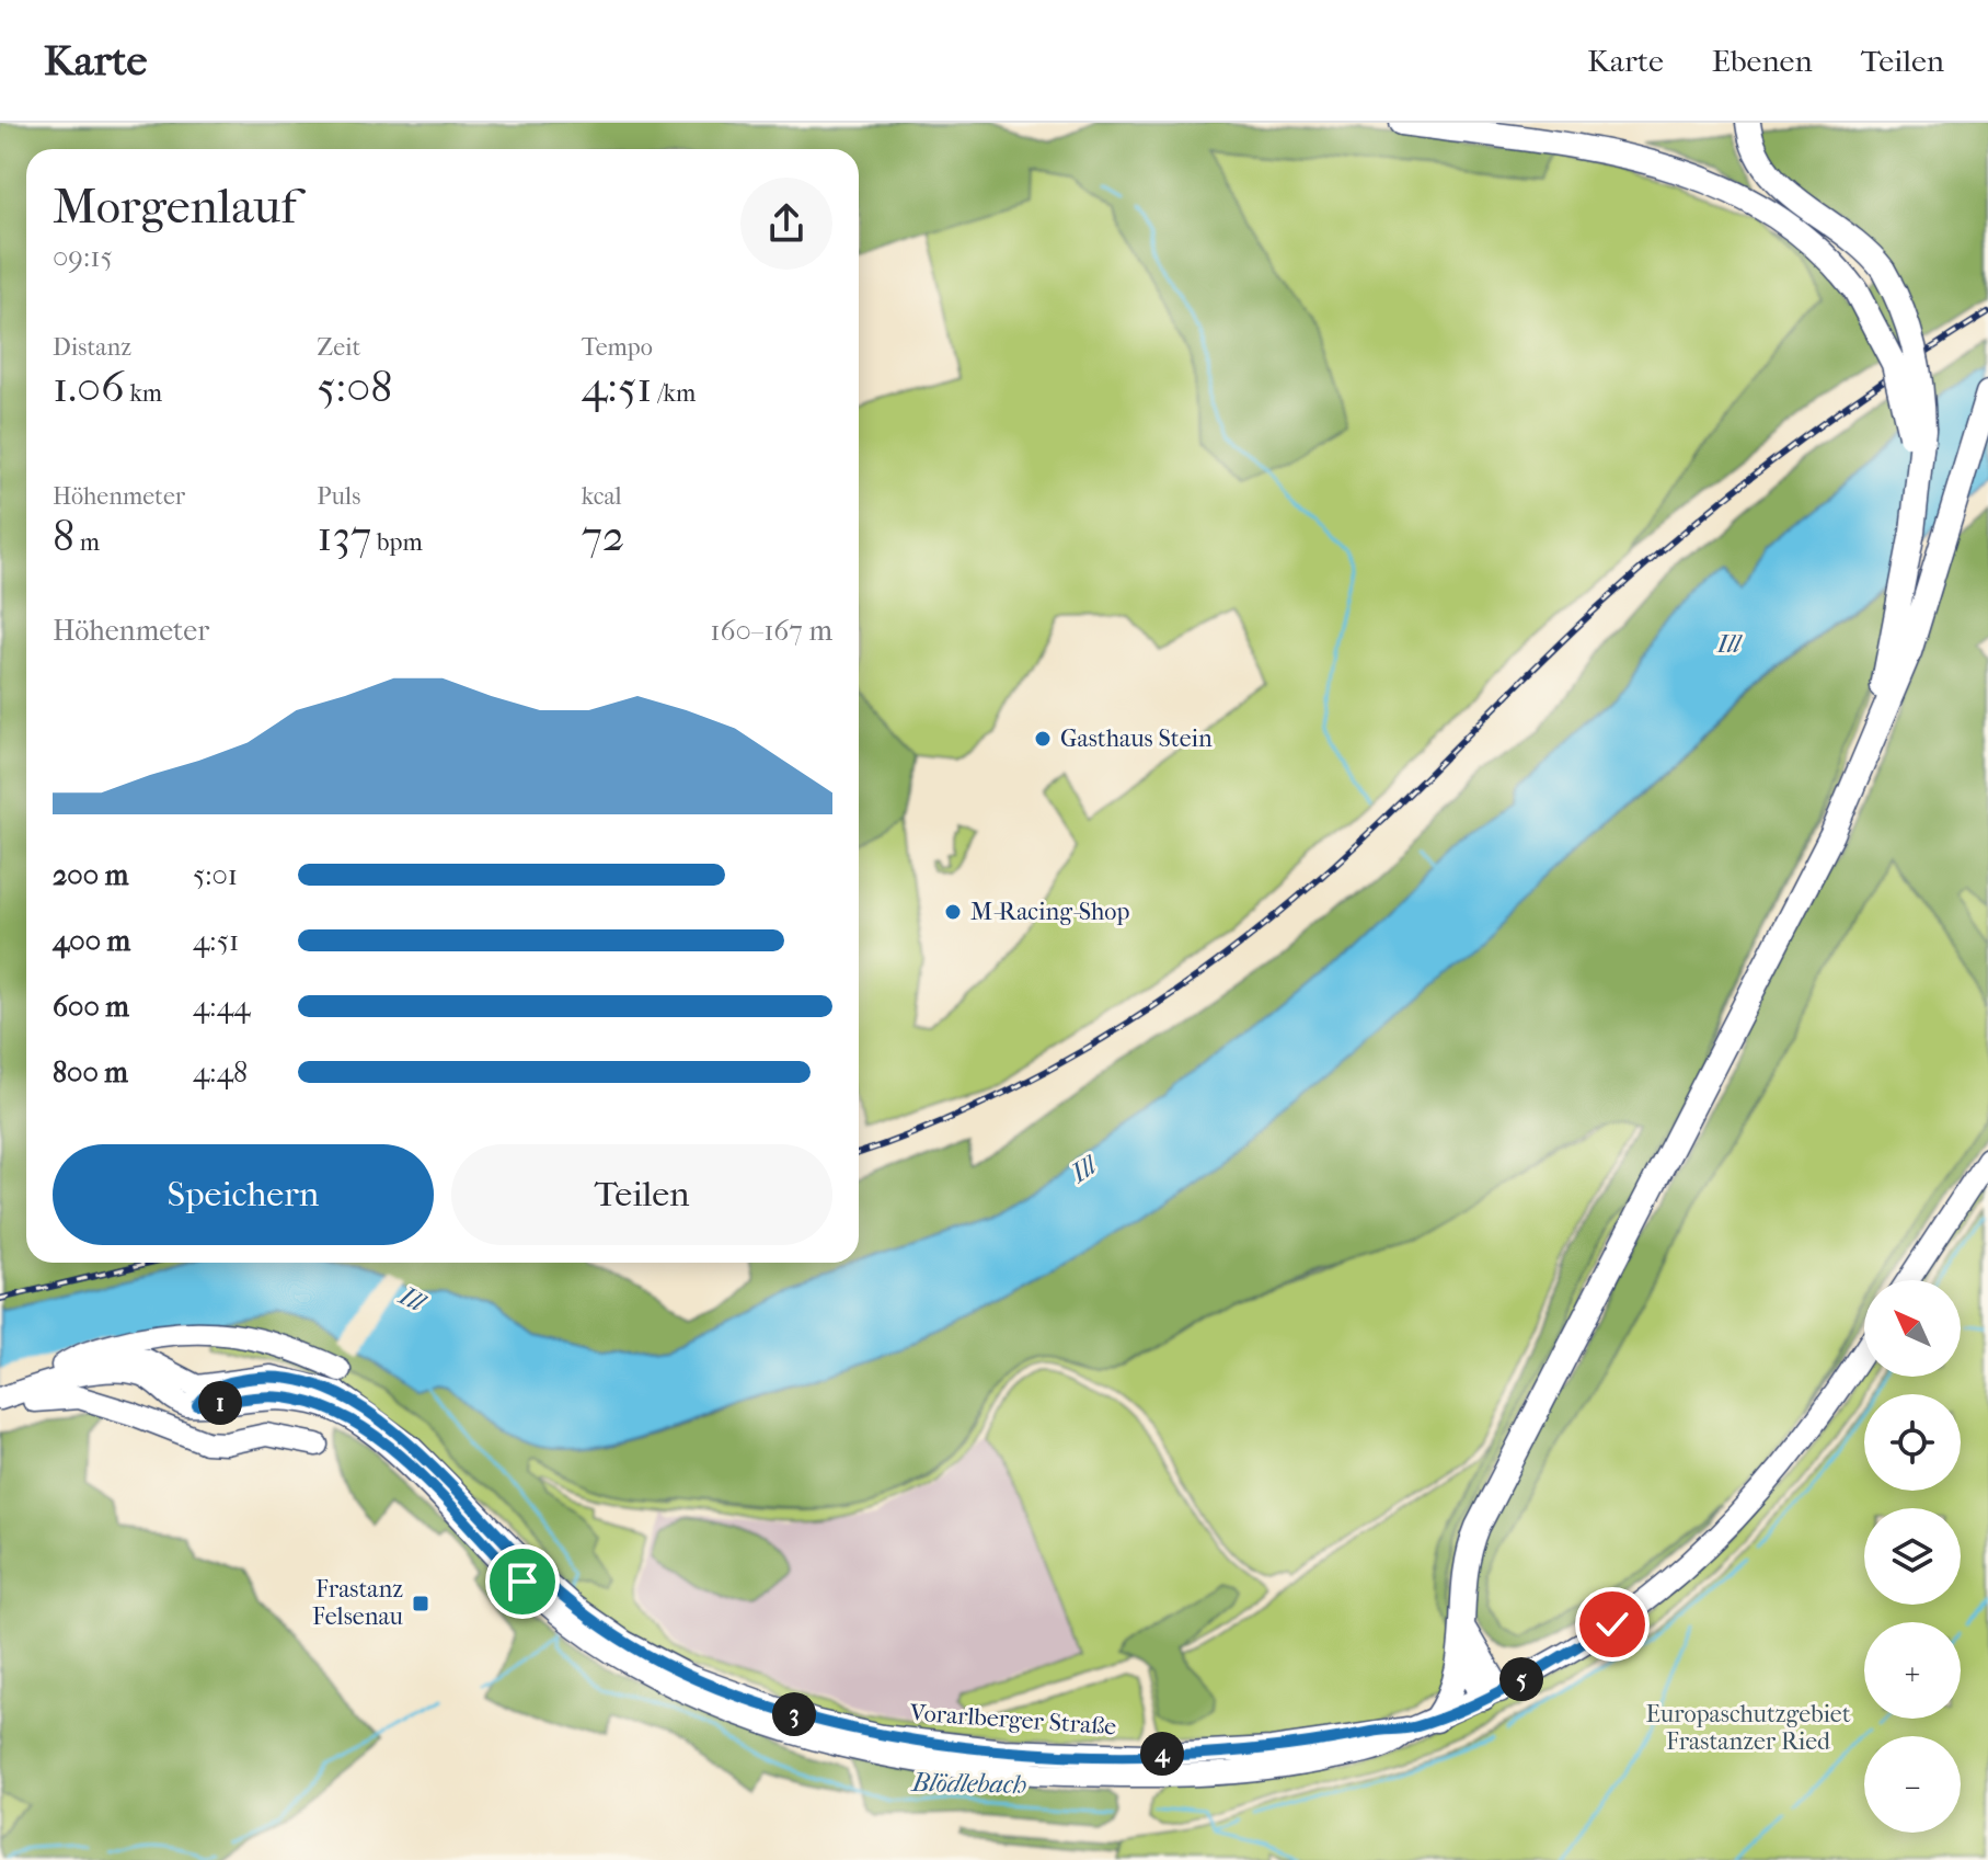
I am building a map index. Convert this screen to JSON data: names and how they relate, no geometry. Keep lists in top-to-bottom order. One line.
{"streets":{"main road":["Vorarlberger Straße"]},"water":["Ill","Blödlebach"],"parks":["Europaschutzgebiet Frastanzer Ried"],"places":{"other":["Gasthaus Stein","M-Racing-Shop"],"transit":["Frastanz Felsenau"]},"north":"top left","page":{"header":"Karte","nav":["Karte","Ebenen","Teilen"],"heading":["Morgenlauf","09:15"],"stats":[["Distanz","1.06 km"],["Zeit","5:08"],["Tempo","4:51 /km"],["Höhenmeter","8 m"],["Puls","137 bpm"],["kcal","72"]],"chart":["Höhenmeter","160–167 m"],"list":[{"name":"200 m","note":"5:01"},{"name":"400 m","note":"4:51"},{"name":"600 m","note":"4:44"},{"name":"800 m","note":"4:48"}],"buttons":["Speichern","Teilen"],"map_buttons":["+","−"],"pins":["1","5","3","4"]}}
